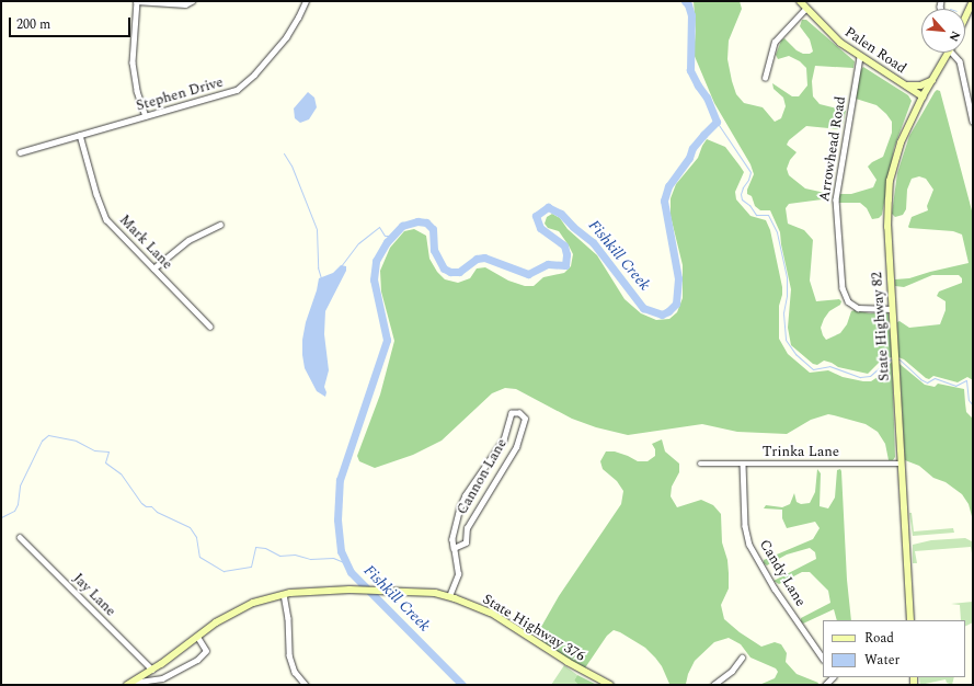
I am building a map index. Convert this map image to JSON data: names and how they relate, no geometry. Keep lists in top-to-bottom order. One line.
{"streets":{"main road":["Palen Road","State Highway 82","State Highway 376"],"street":["Stephen Drive","Arrowhead Road","Mark Lane","Trinka Lane","Cannon Lane","Candy Lane","Jay Lane"]},"crossings":[["Palen Road","Arrowhead Road"],["Palen Road","State Highway 82"],["Stephen Drive","Mark Lane"],["Arrowhead Road","State Highway 82"],["State Highway 82","Trinka Lane"],["Trinka Lane","Candy Lane"],["Cannon Lane","State Highway 376"],["Jay Lane","State Highway 376"]],"water":["Fishkill Creek"],"legend":["Road","Water"],"scale_bar":"200 m","north":"bottom right"}
